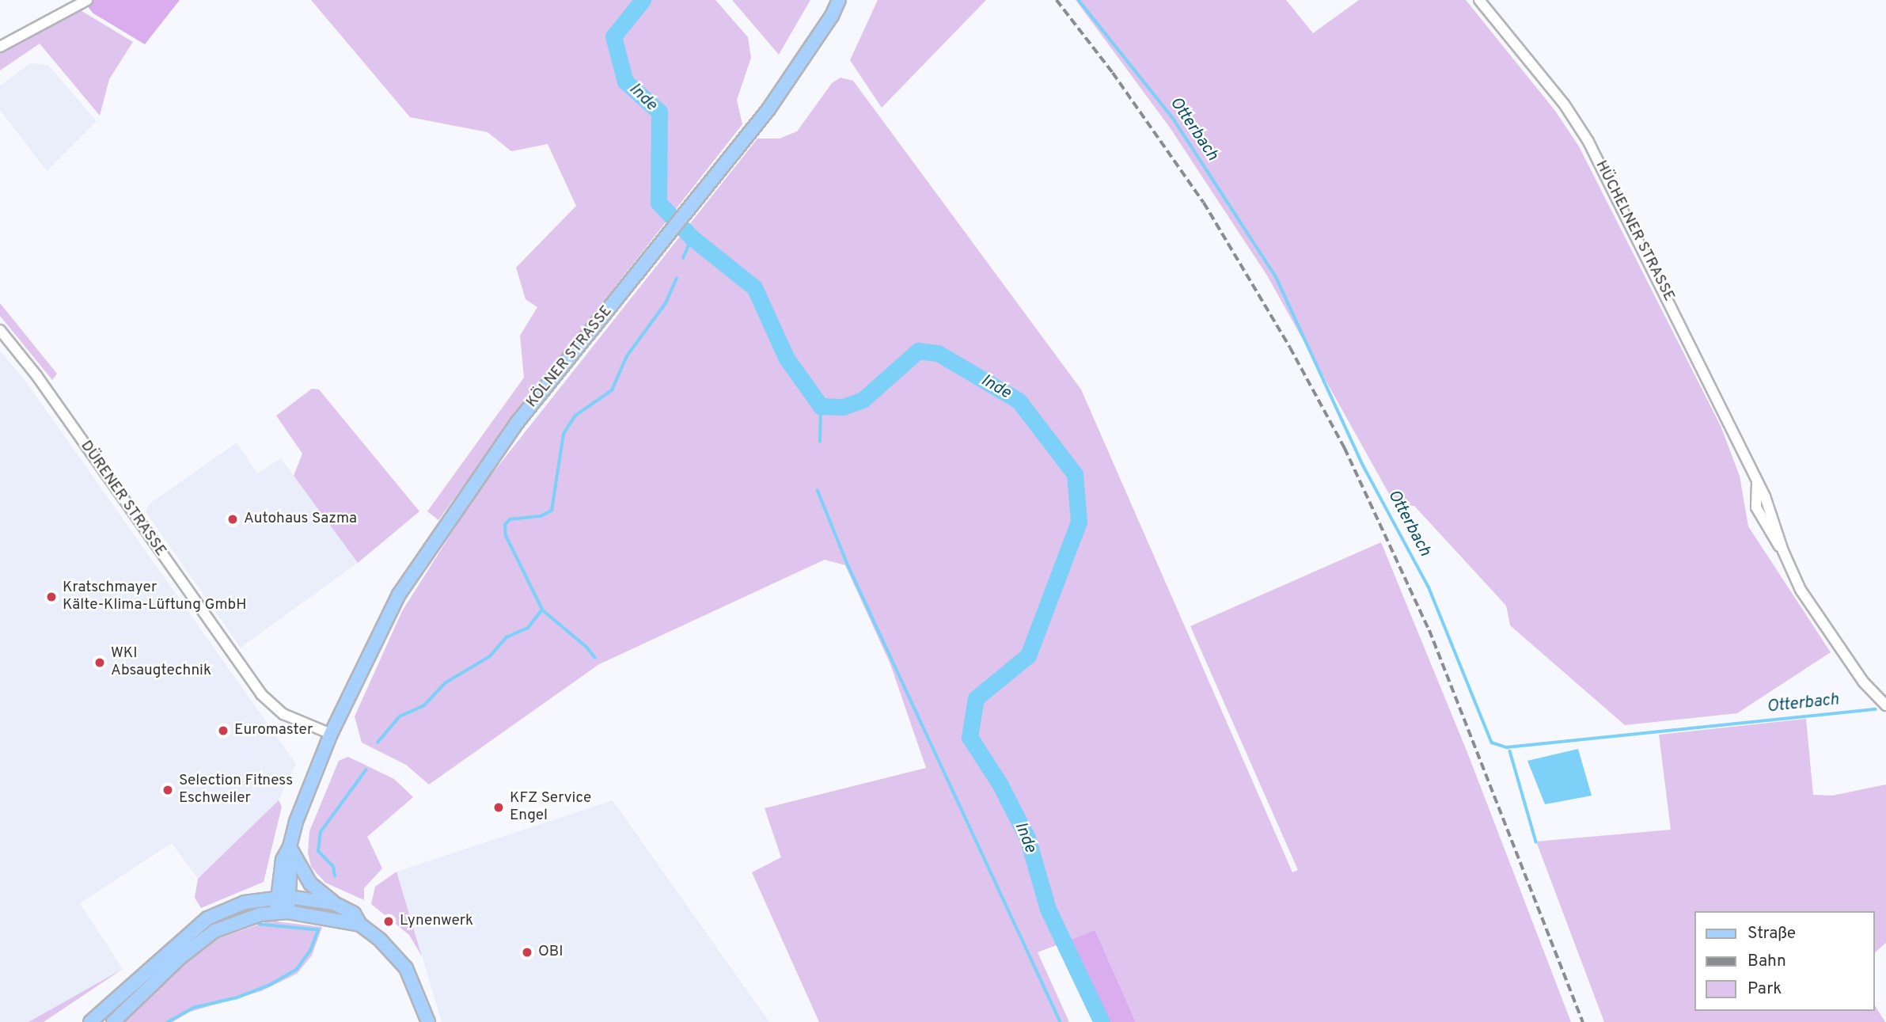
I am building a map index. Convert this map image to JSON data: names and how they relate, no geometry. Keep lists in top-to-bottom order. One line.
{"streets":{"main road":["KÖLNER STRASSE"],"street":["HÜCHELNER STRASSE","DÜRENER STRASSE"]},"crossings":[["KÖLNER STRASSE","DÜRENER STRASSE"]],"water":["Inde","Otterbach"],"places":["Autohaus Sazma","Kratschmayer Kälte-Klima-Lüftung GmbH","WKI Absaugtechnik","Euromaster","Selection Fitness Eschweiler","KFZ Service Engel","Lynenwerk","OBI"],"legend":["Straße","Bahn","Park"]}
